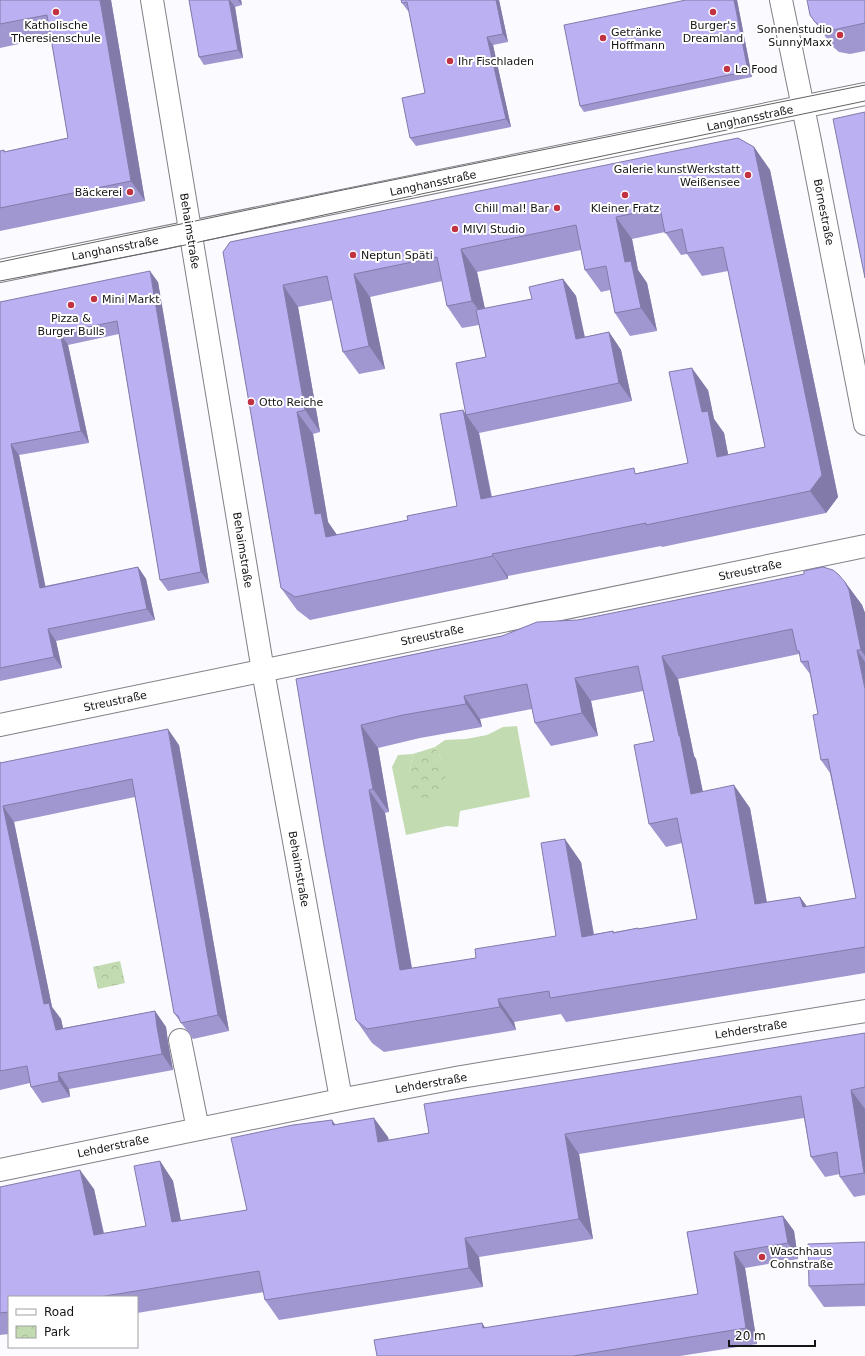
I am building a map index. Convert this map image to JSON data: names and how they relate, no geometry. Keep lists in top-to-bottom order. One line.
{"streets":{"street":["Langhansstraße","Börnestraße","Behaimstraße","Streustraße","Lehderstraße"]},"crossings":[["Langhansstraße","Börnestraße"],["Langhansstraße","Behaimstraße"],["Behaimstraße","Streustraße"],["Behaimstraße","Lehderstraße"]],"places":["Katholische Theresienschule","Burger's Dreamland","Sonnenstudio SunnyMaxx","Getränke Hoffmann","Ihr Fischladen","Le Food","Galerie kunstWerkstatt Weißensee","Bäckerei","Kleiner Fratz","Chill mal! Bar","MIVI Studio","Neptun Späti","Mini Markt","Pizza & Burger Bulls","Otto Reiche","Waschhaus Cohnstraße"],"legend":["Road","Park"],"scale_bar":"20 m"}
